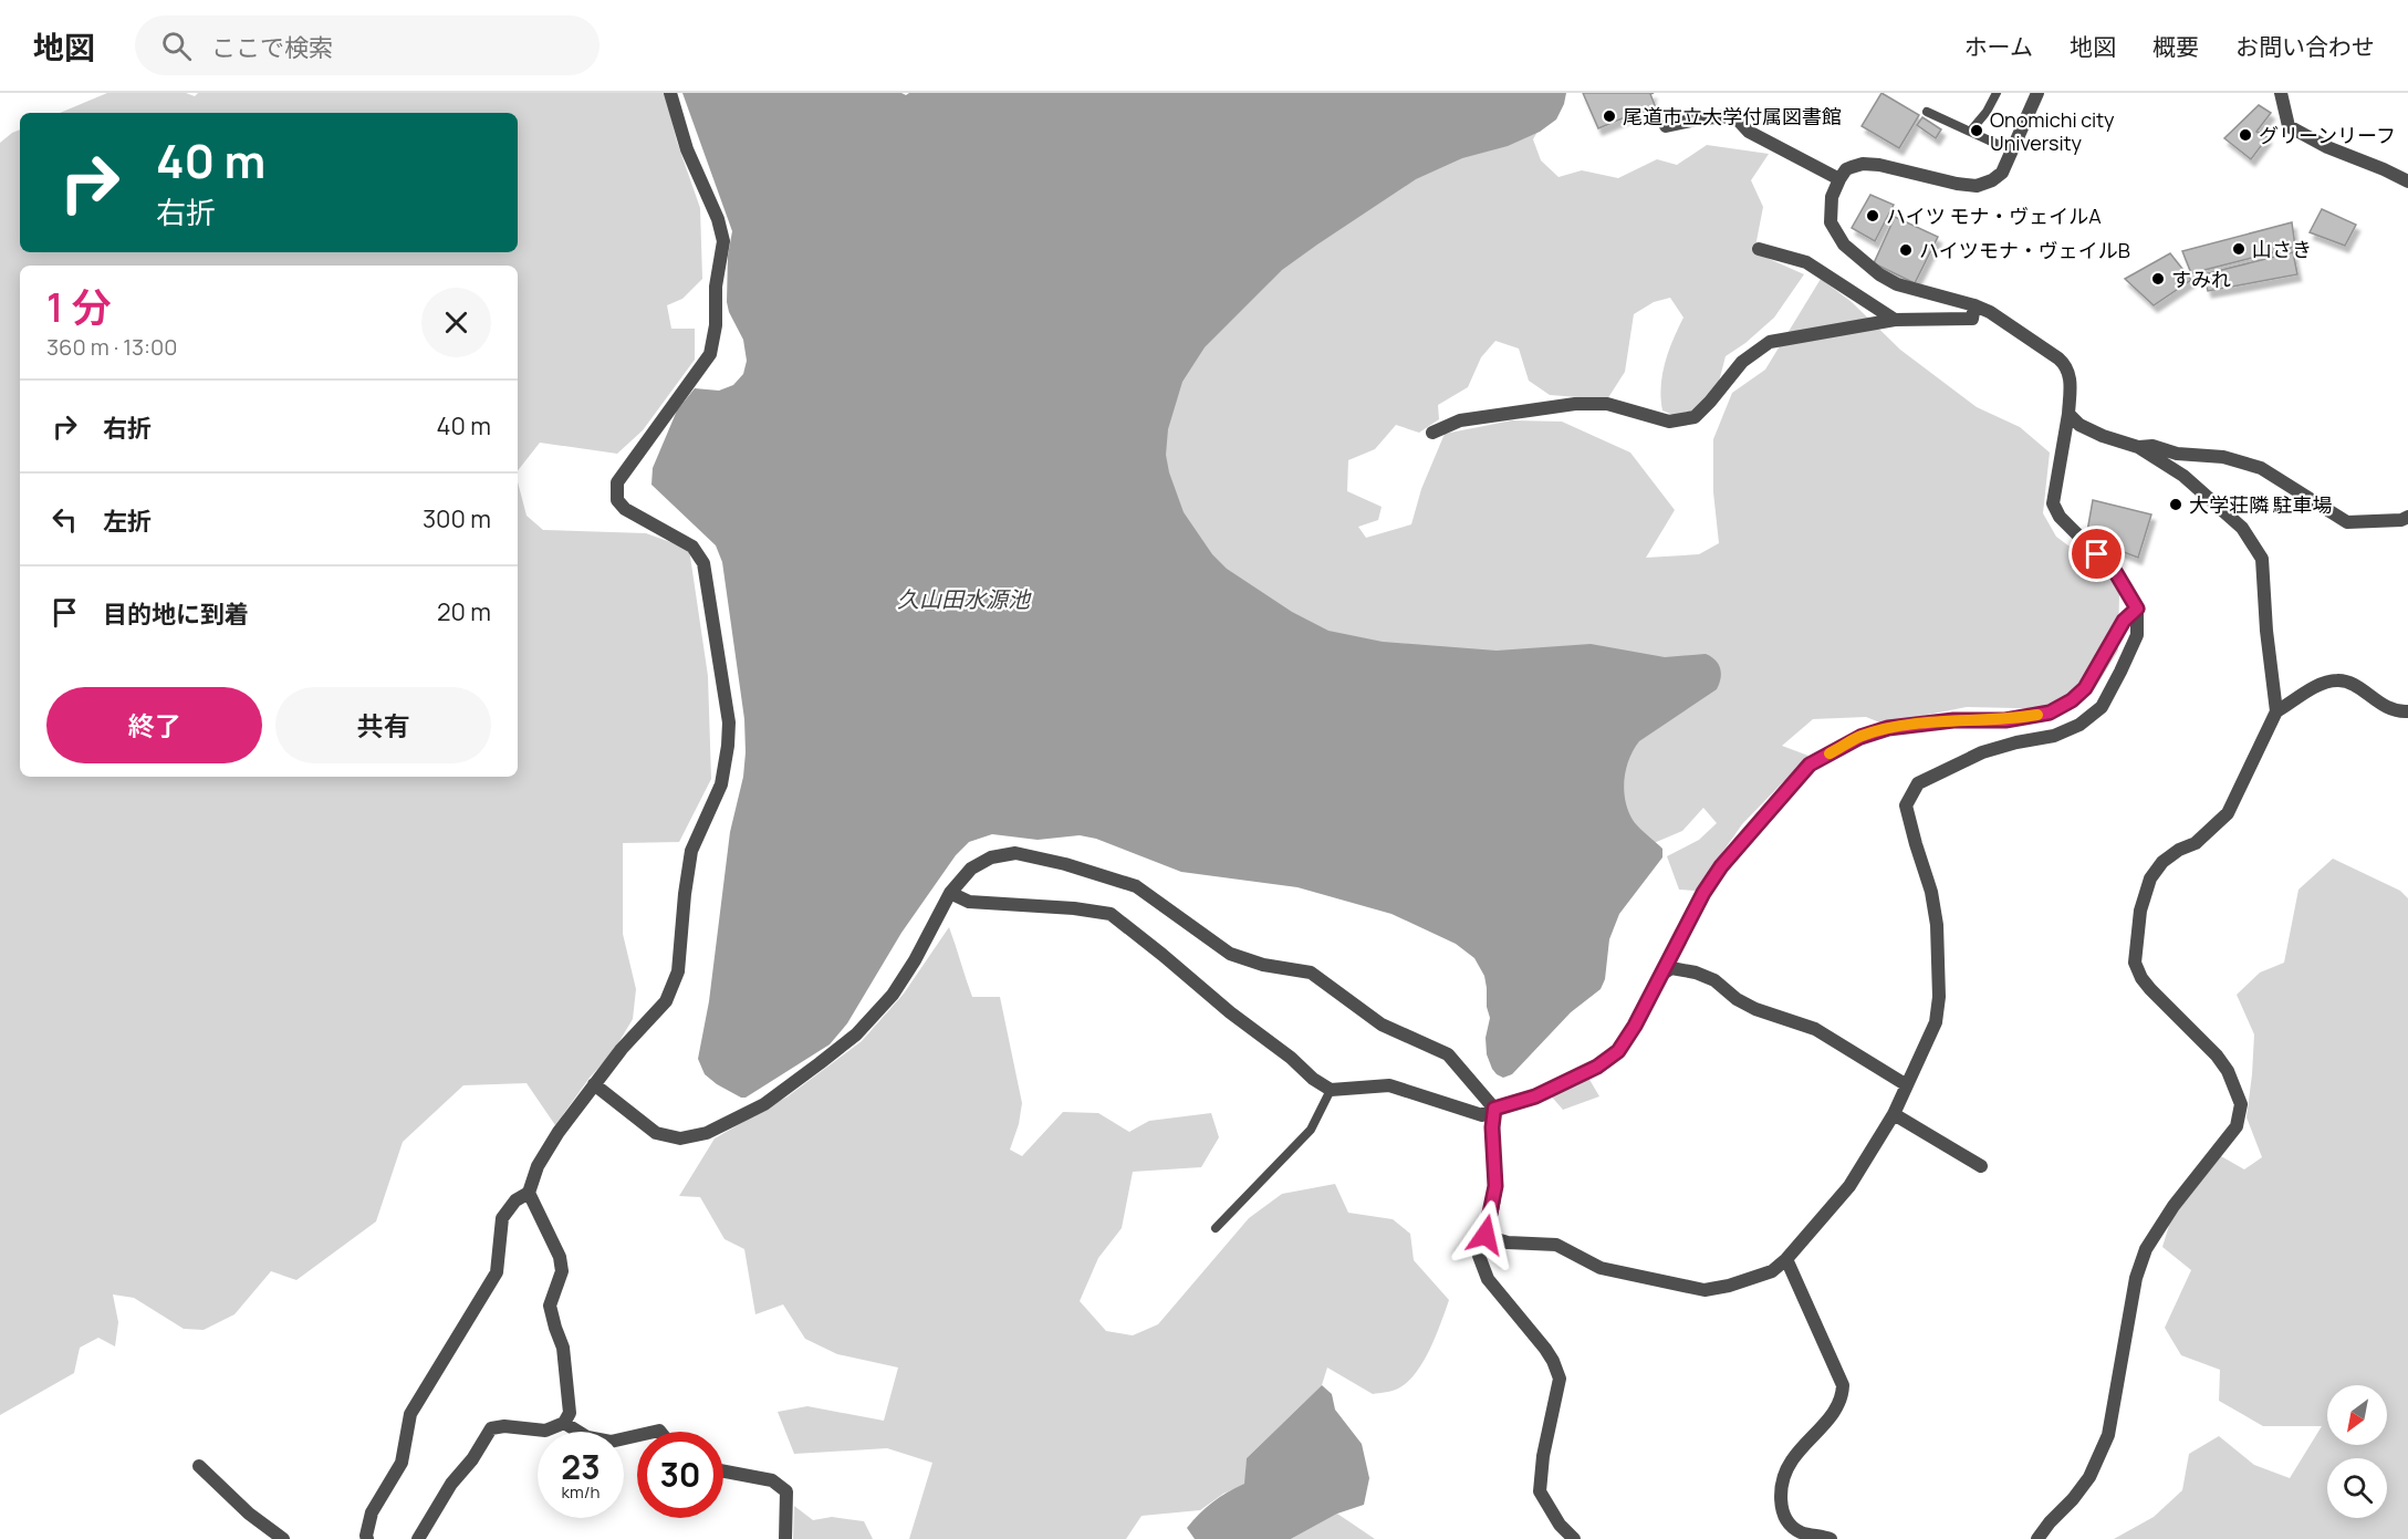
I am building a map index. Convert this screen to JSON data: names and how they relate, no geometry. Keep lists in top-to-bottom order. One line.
{"water":["久山田水源池"],"places":["尾道市立大学付属図書館","Onomichi city University","グリーンリーフ","ハイツ モナ・ヴェイルA","山さき","ハイツモナ・ヴェイルB","すみれ","大学荘隣 駐車場"],"north":"bottom left","page":{"header":"地図","search":"ここで検索","nav":["ホーム","地図","概要","お問い合わせ"],"turn":["40 m","右折"],"heading":["1 分","360 m · 13:00"],"list":[{"name":"右折","value":"40 m"},{"name":"左折","value":"300 m"},{"name":"目的地に到着","value":"20 m"}],"buttons":["終了","共有"],"speed":"23 km/h","limit":"30"}}
